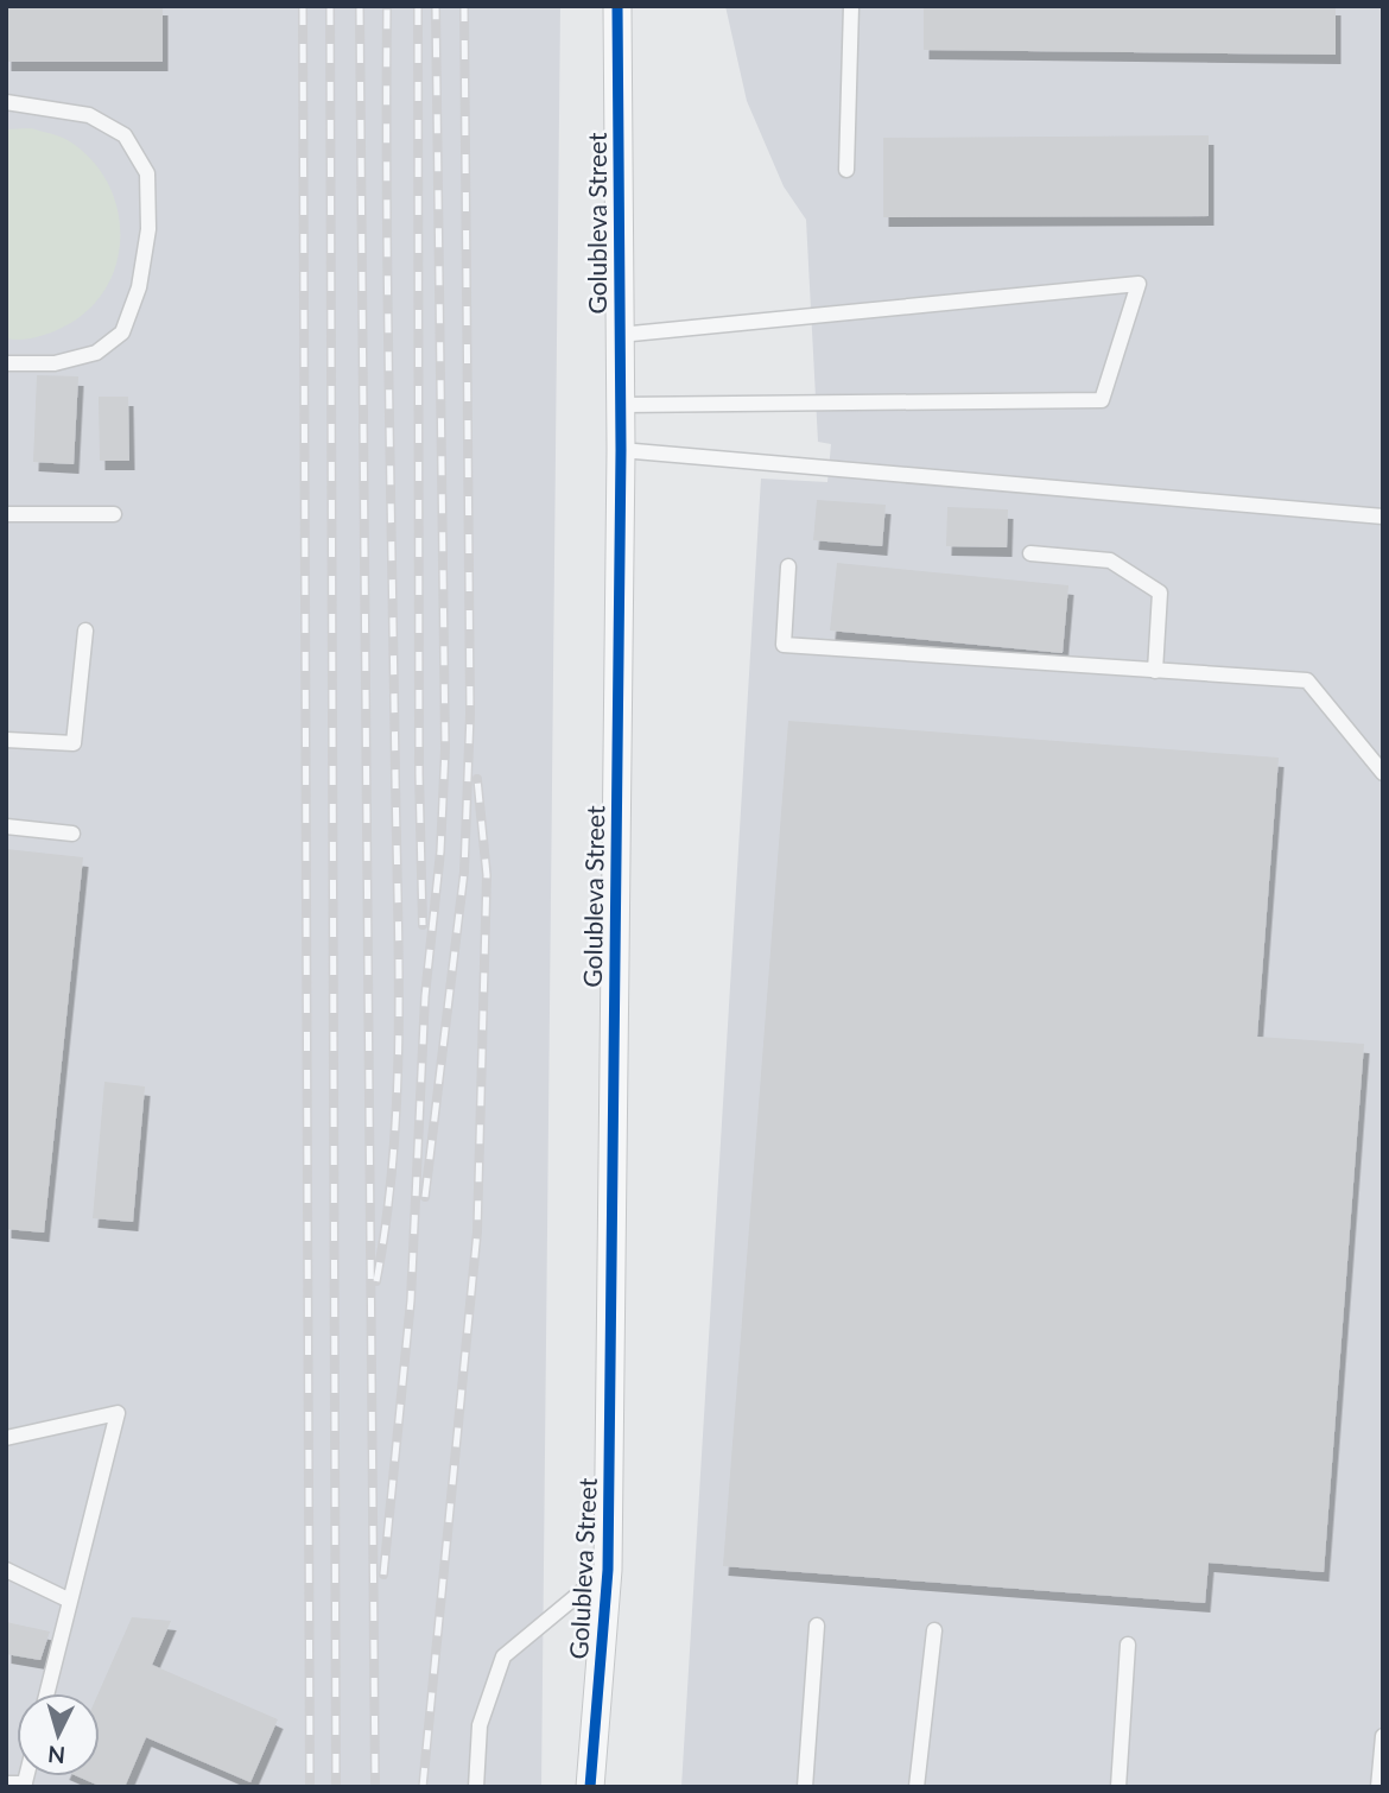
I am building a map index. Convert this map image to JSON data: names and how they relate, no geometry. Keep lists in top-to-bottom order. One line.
{"streets":{"street":["Golubleva Street"]},"north":"bottom"}
